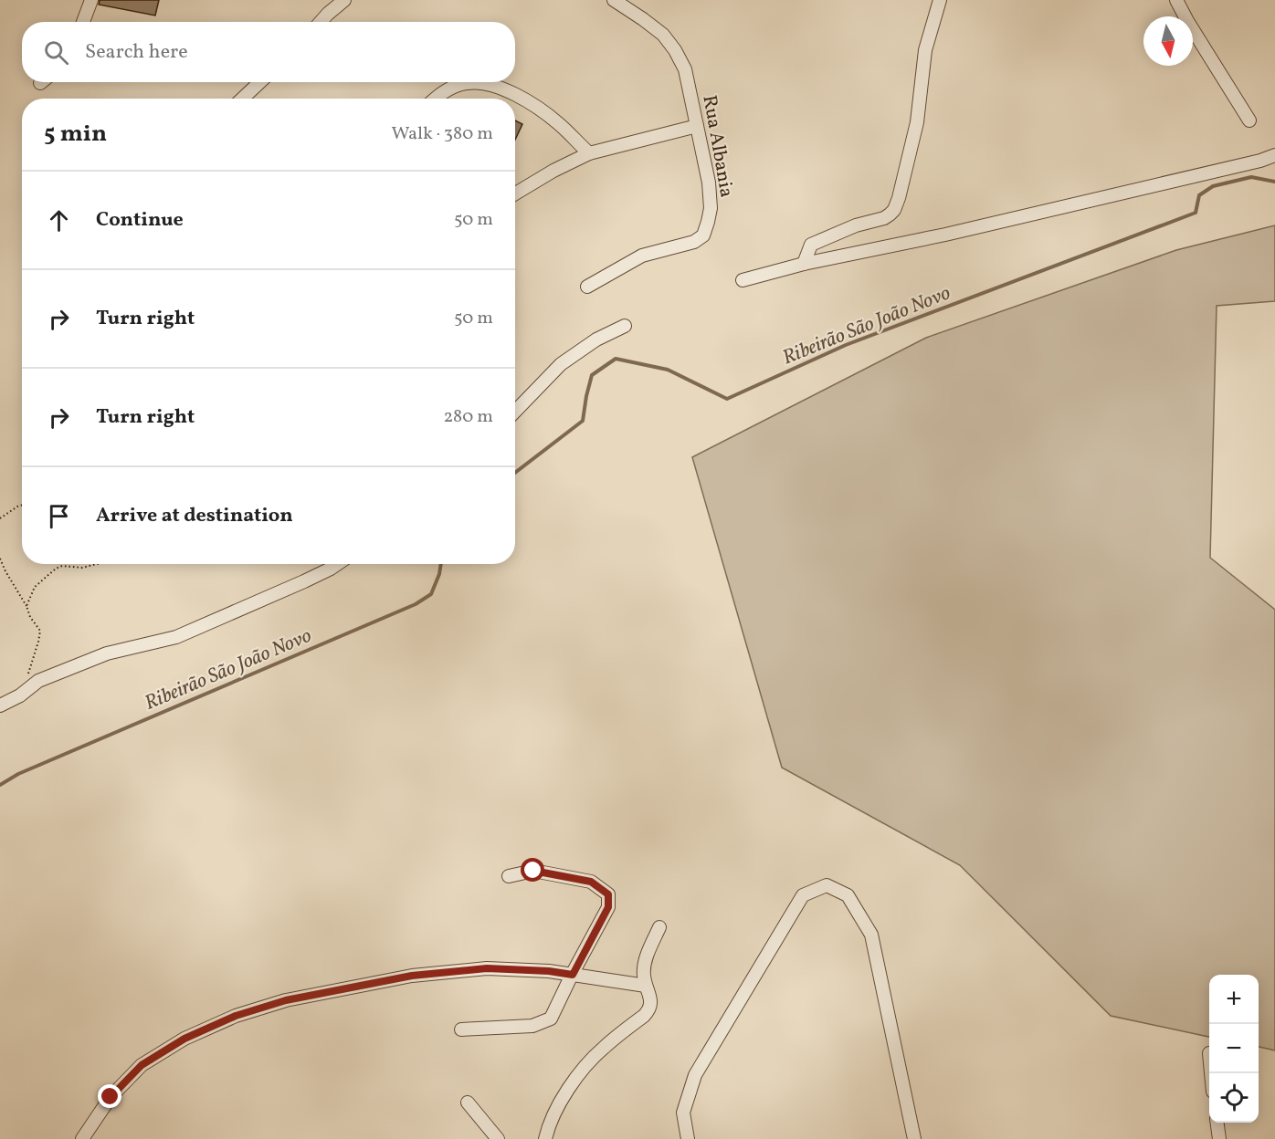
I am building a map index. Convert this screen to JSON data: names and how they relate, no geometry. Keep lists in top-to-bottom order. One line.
{"streets":{"street":["Rua Albania"]},"water":["Ribeirão São João Novo"],"north":"bottom","page":{"search":"Search here","heading":["5 min","Walk · 380 m"],"list":[["Continue","50 m"],["Turn right","50 m"],["Turn right","280 m"],"Arrive at destination"],"map_buttons":["+","−"]}}
